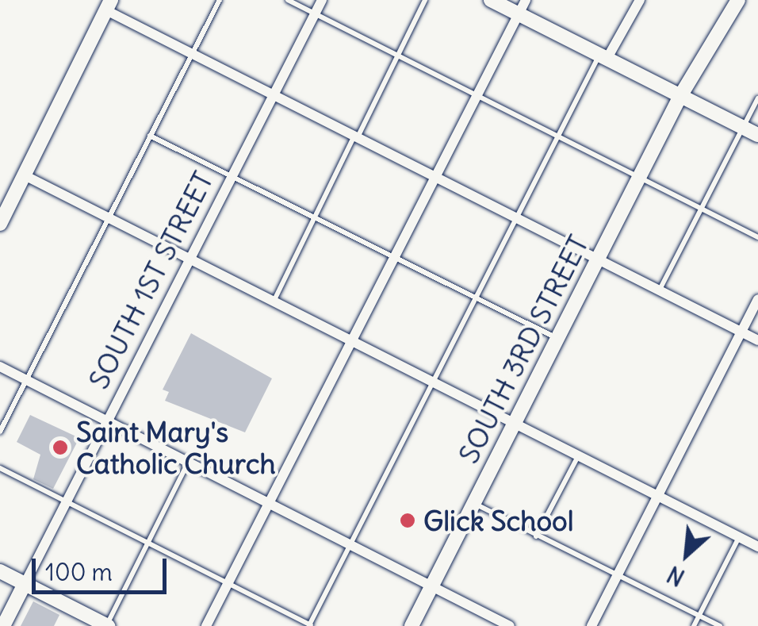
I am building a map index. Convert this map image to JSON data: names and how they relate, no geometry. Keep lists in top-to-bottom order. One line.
{"streets":{"main road":["SOUTH 1ST STREET","SOUTH 3RD STREET"]},"places":["Saint Mary's Catholic Church","Glick School"],"scale_bar":"100 m","north":"bottom left"}
